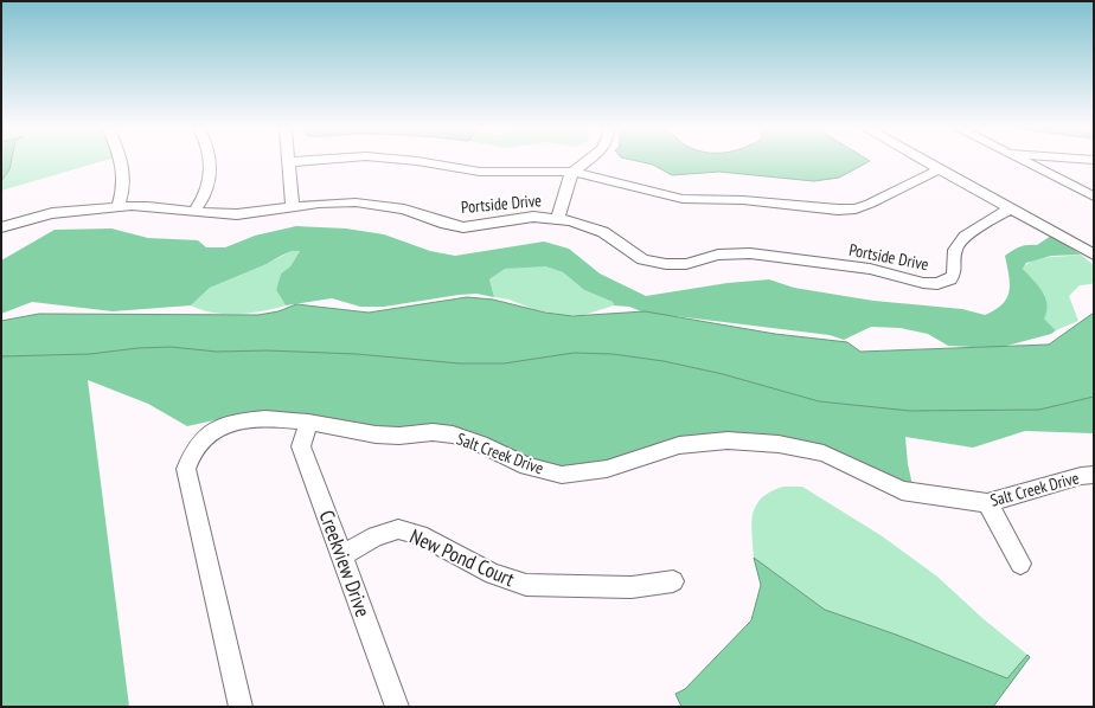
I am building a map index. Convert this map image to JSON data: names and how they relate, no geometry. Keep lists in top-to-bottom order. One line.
{"streets":{"street":["Portside Drive","Salt Creek Drive","New Pond Court","Creekview Drive"]},"crossings":[["Salt Creek Drive","Creekview Drive"],["New Pond Court","Creekview Drive"]]}
